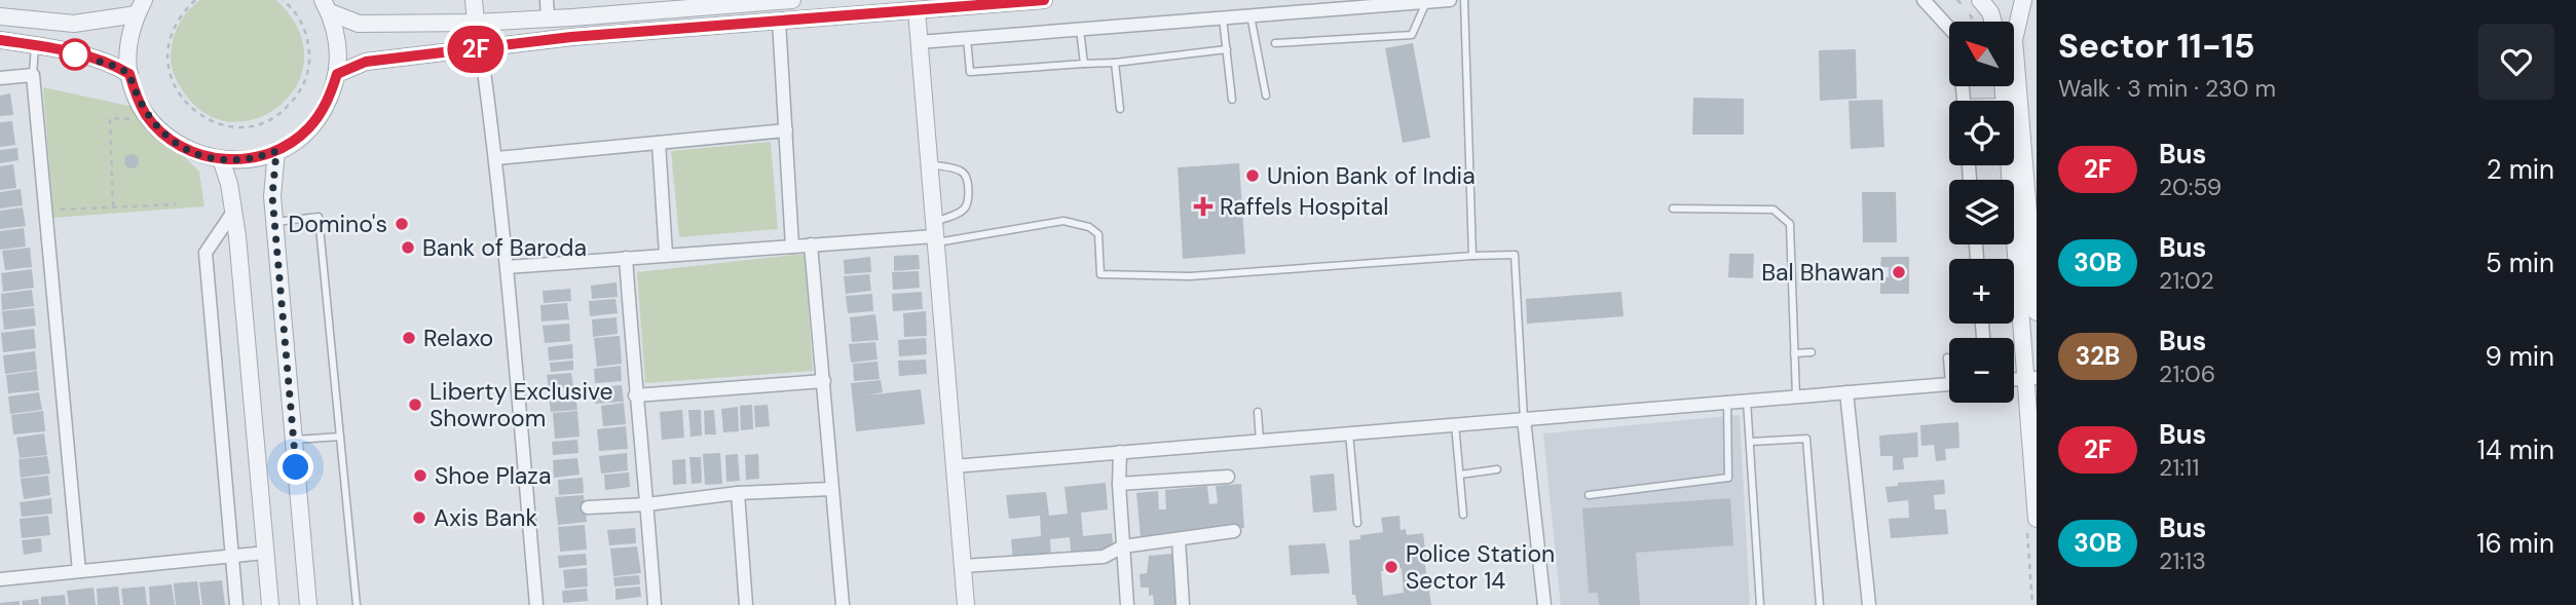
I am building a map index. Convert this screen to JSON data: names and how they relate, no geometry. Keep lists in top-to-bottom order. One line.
{"places":{"other":["Union Bank of India","Domino's","Bank of Baroda","Bal Bhawan","Relaxo","Liberty Exclusive Showroom","Shoe Plaza","Axis Bank","Police Station Sector 14"],"health":["Raffels Hospital"]},"lines":["bus line 2F"],"north":"top left","page":{"on_map":"2F","heading":["Sector 11-15","Walk · 3 min · 230 m"],"map_buttons":["+","−"],"list":[{"mark":"2F","name":"Bus","note":"20:59","value":"2 min"},{"mark":"30B","name":"Bus","note":"21:02","value":"5 min"},{"mark":"32B","name":"Bus","note":"21:06","value":"9 min"},{"mark":"2F","name":"Bus","note":"21:11","value":"14 min"},{"mark":"30B","name":"Bus","note":"21:13","value":"16 min"}]}}
